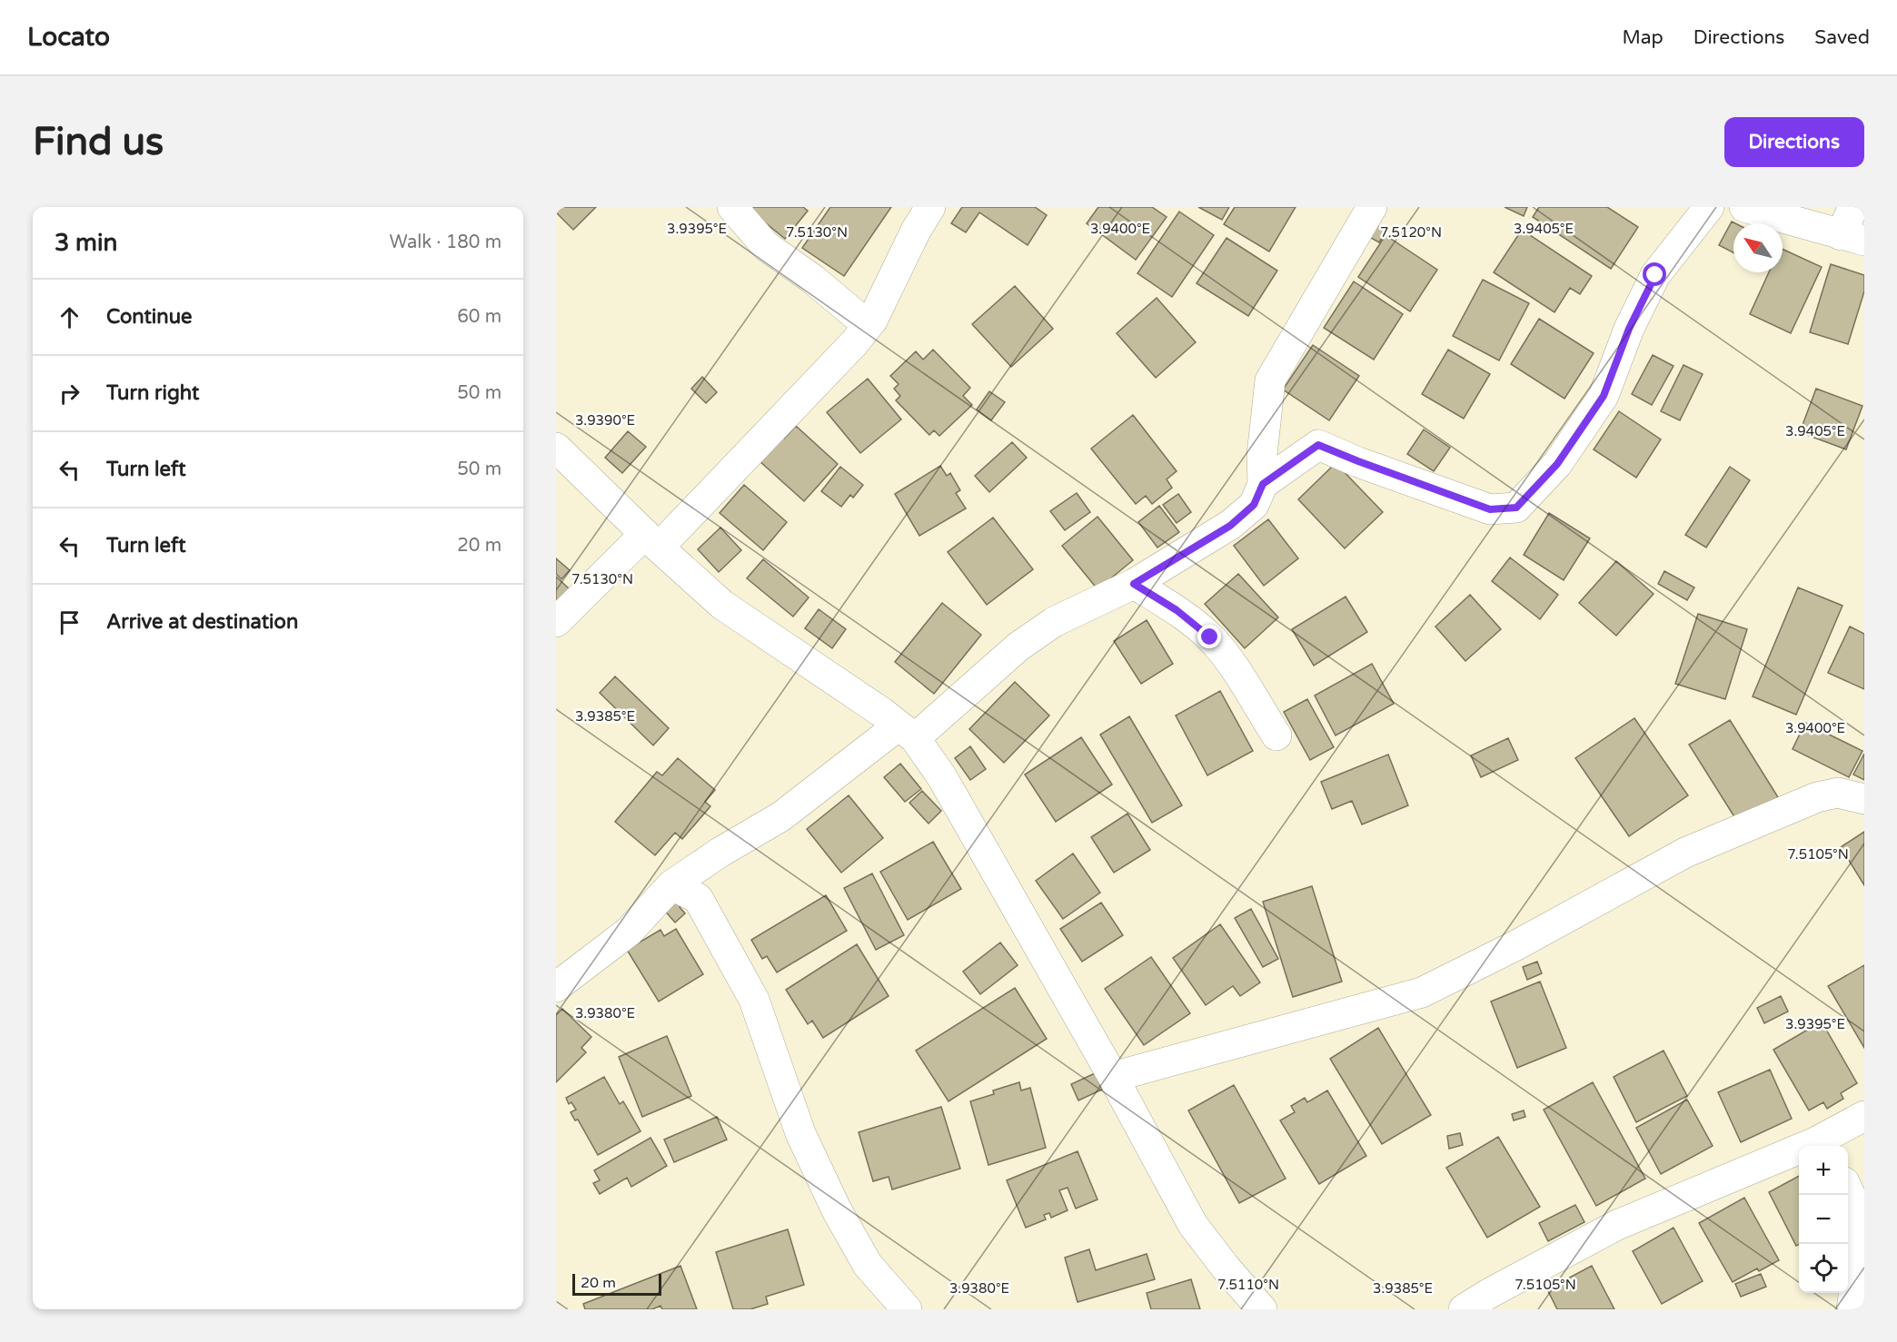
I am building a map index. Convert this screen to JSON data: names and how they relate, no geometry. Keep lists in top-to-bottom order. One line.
{"scale_bar":"20 m","north":"top left","page":{"header":"Locato","nav":["Map","Directions","Saved"],"buttons":"Directions","title":"Find us","heading":["3 min","Walk · 180 m"],"list":[["Continue","60 m"],["Turn right","50 m"],["Turn left","50 m"],["Turn left","20 m"],"Arrive at destination"],"map_buttons":["+","−"],"scale":"20 m"},"coordinates":["3.9395°E","3.9400°E","3.9405°E","7.5130°N","7.5120°N","3.9390°E","3.9385°E","7.5105°N","3.9380°E","7.5110°N"]}
